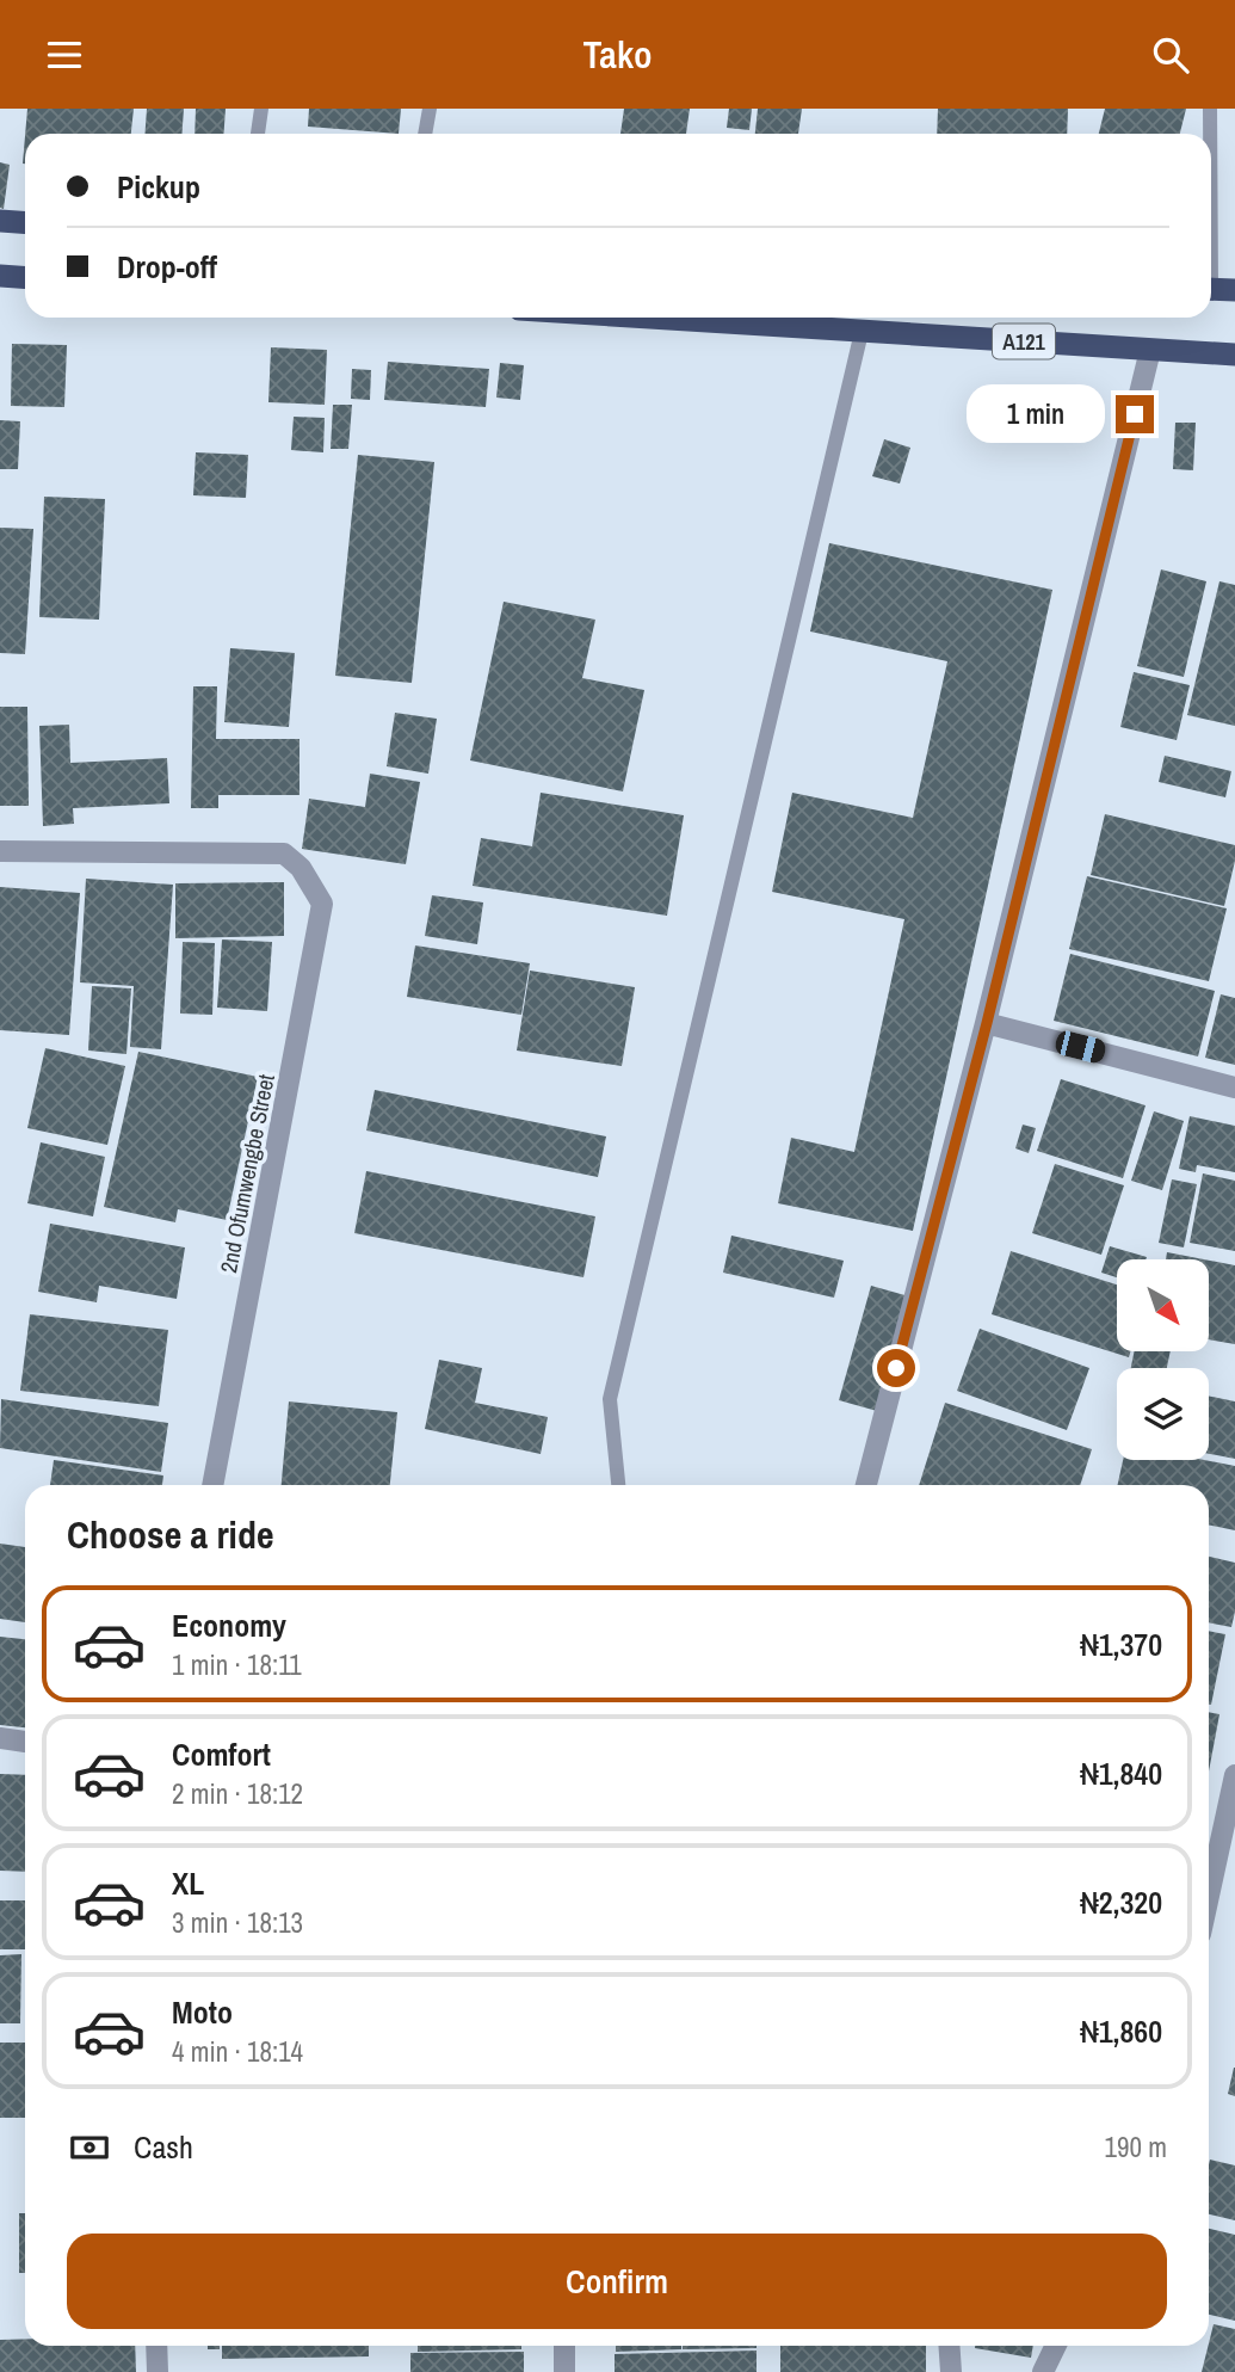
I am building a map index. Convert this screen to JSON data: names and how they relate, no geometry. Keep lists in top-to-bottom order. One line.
{"streets":{"highway":["A121"],"street":["2nd Ofumwengbe Street"]},"north":"bottom right","page":{"header":"Tako","banner":["Pickup","Drop-off"],"bubble":"1 min","heading":"Choose a ride","list":[{"name":"Economy","note":"1 min · 18:11","value":"₦1,370"},{"name":"Comfort","note":"2 min · 18:12","value":"₦1,840"},{"name":"XL","note":"3 min · 18:13","value":"₦2,320"},{"name":"Moto","note":"4 min · 18:14","value":"₦1,860"}],"pay":["Cash","190 m"],"buttons":"Confirm"}}
